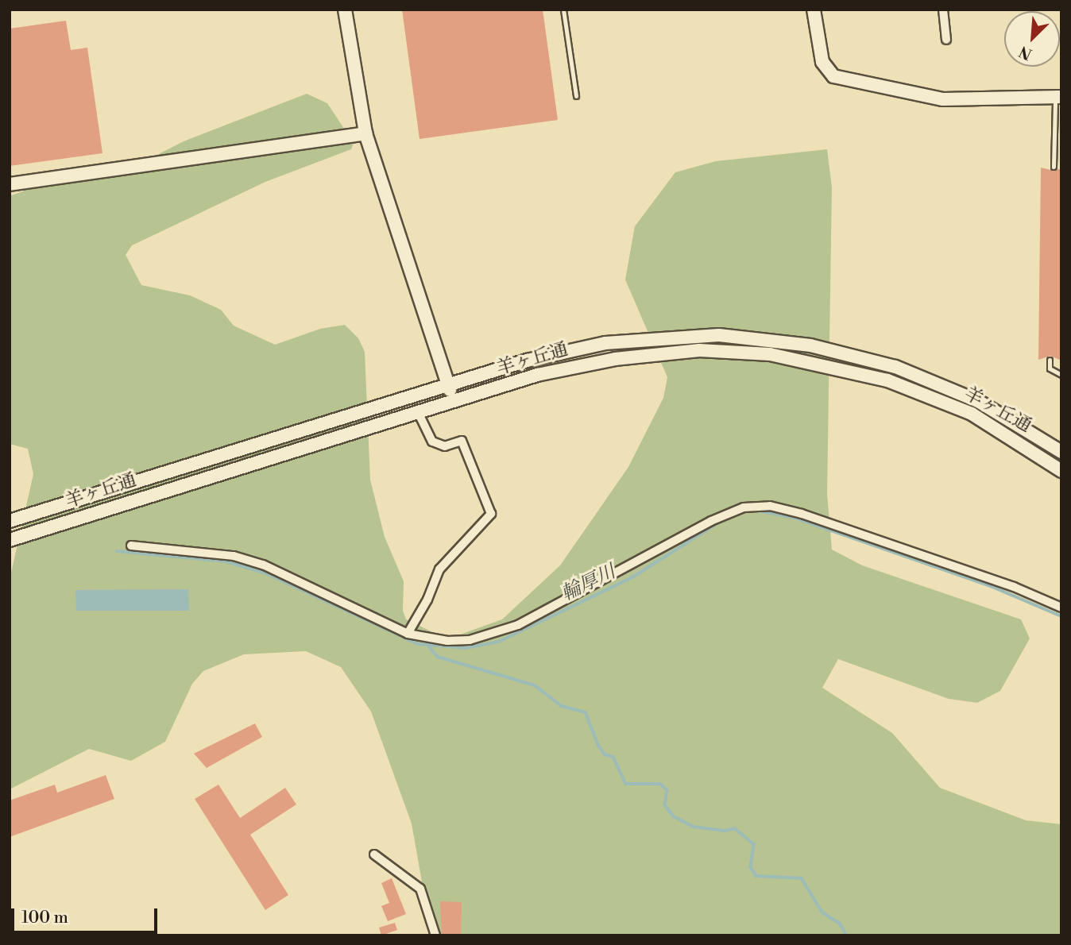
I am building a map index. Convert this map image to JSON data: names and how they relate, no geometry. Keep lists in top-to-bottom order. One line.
{"streets":{"main road":["羊ヶ丘通"]},"water":["輪厚川"],"scale_bar":"100 m","north":"bottom left"}
